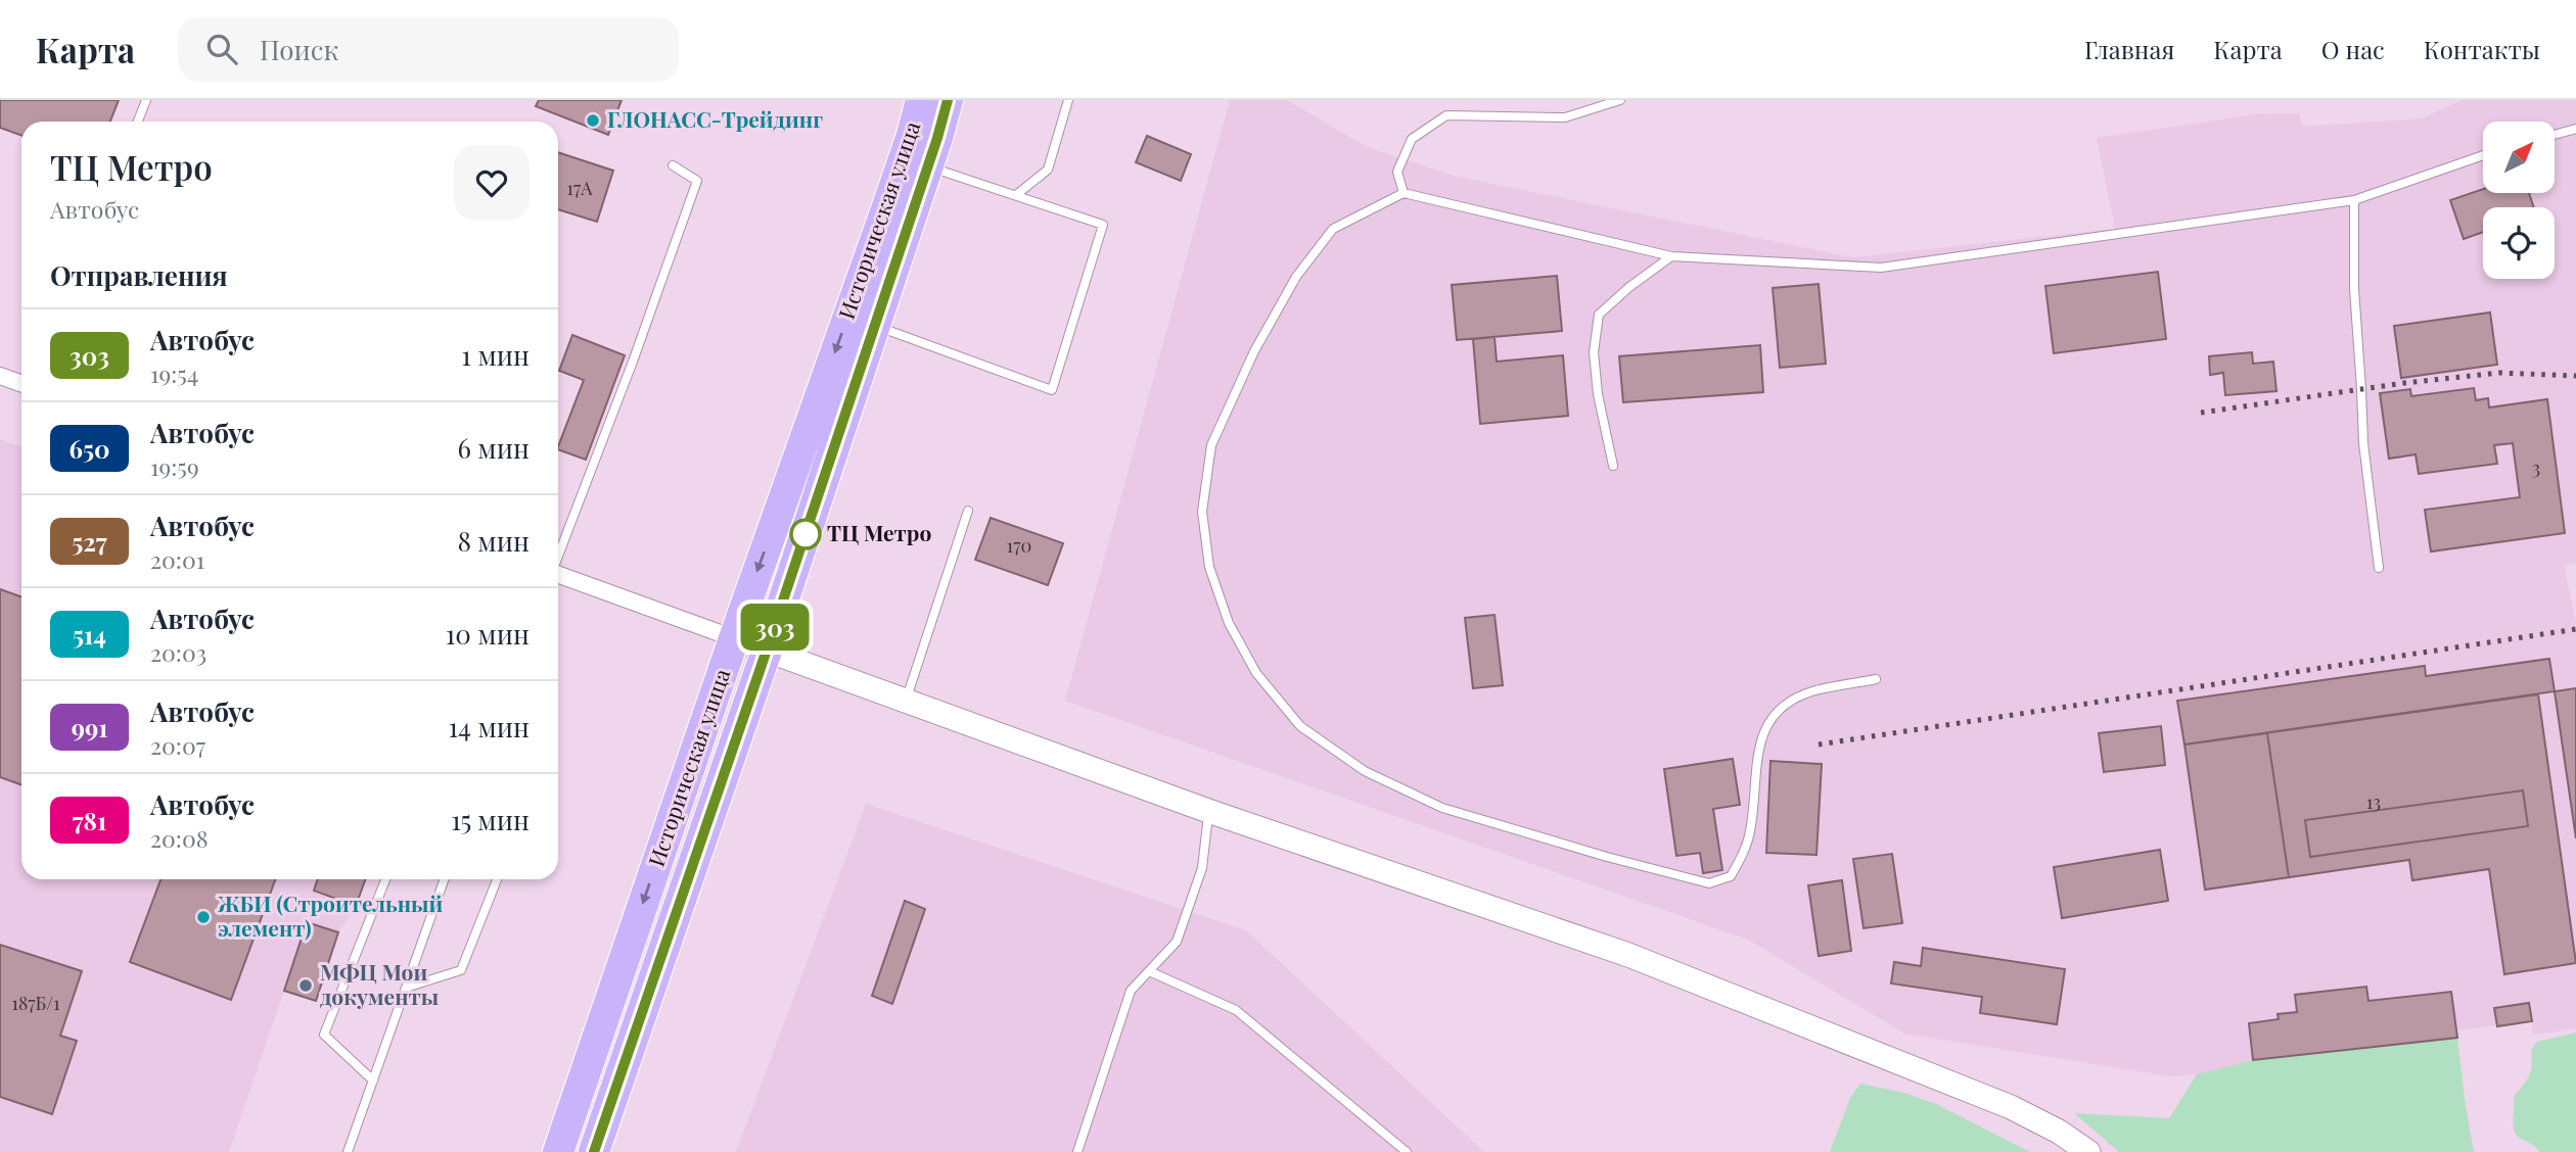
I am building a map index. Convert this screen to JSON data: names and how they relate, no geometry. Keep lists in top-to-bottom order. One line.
{"streets":{"highway":["Историческая улица"]},"places":["ГЛОНАСС-Трейдинг","ТЦ Метро","ЖБИ (Строительный элемент)","МФЦ Мои документы"],"lines":["bus line 303"],"house_numbers":["17А","3","170","13","187Б/1"],"north":"top right","page":{"header":"Карта","search":"Поиск","nav":["Главная","Карта","О нас","Контакты"],"on_map":"303","heading":[["ТЦ Метро","Автобус"],"Отправления"],"list":[{"mark":"303","name":"Автобус","note":"19:54","value":"1 мин"},{"mark":"650","name":"Автобус","note":"19:59","value":"6 мин"},{"mark":"527","name":"Автобус","note":"20:01","value":"8 мин"},{"mark":"514","name":"Автобус","note":"20:03","value":"10 мин"},{"mark":"991","name":"Автобус","note":"20:07","value":"14 мин"},{"mark":"781","name":"Автобус","note":"20:08","value":"15 мин"}]}}
